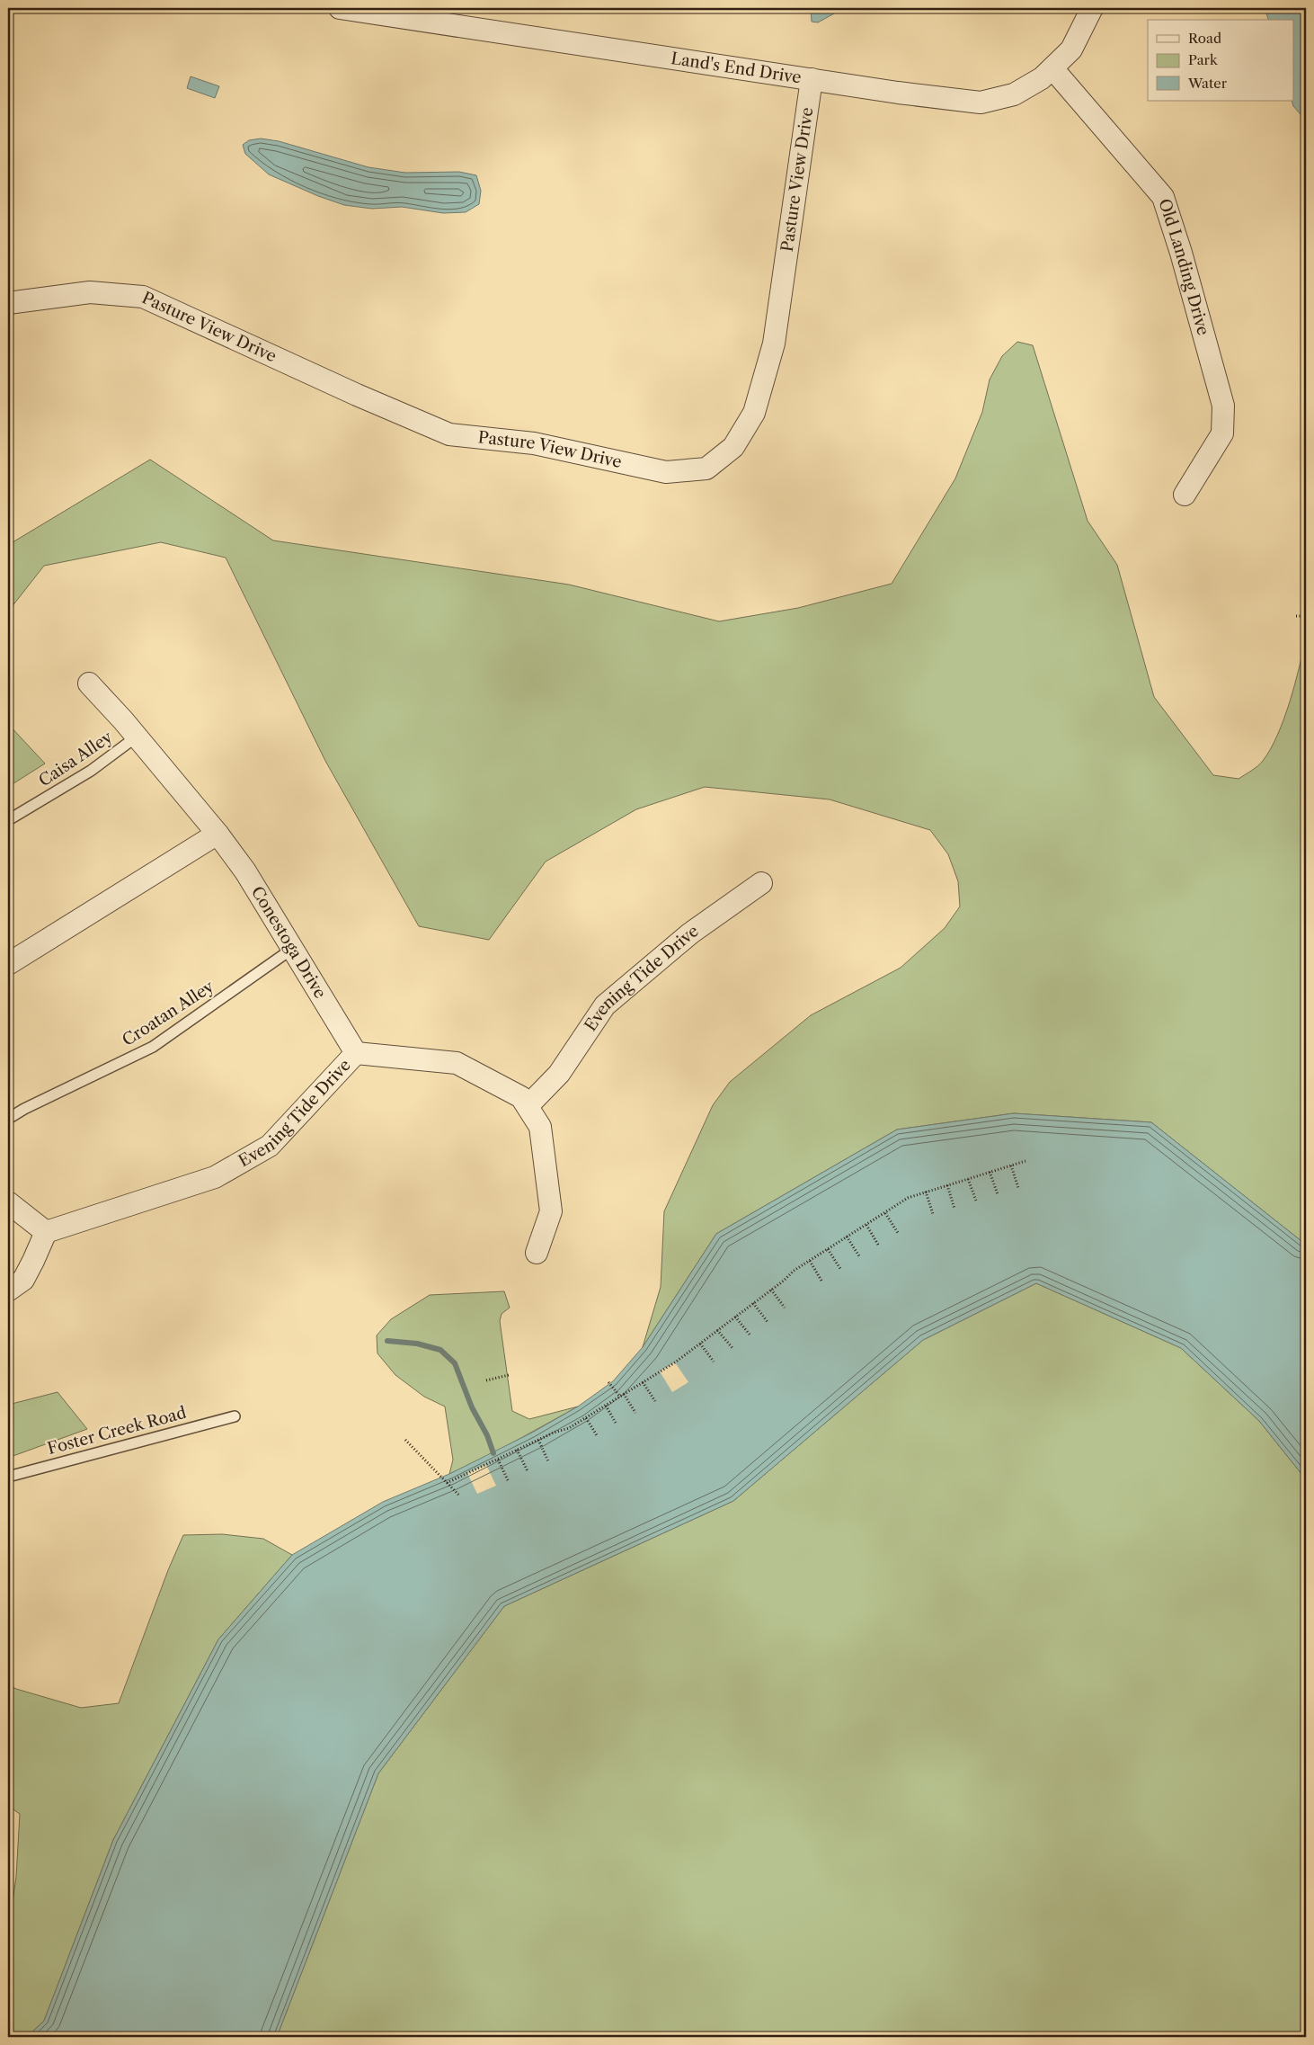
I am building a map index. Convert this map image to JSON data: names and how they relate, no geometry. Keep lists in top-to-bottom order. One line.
{"streets":{"street":["Land's End Drive","Pasture View Drive","Old Landing Drive","Conestoga Drive","Evening Tide Drive"],"lane":["Caisa Alley","Croatan Alley","Foster Creek Road"]},"crossings":[["Land's End Drive","Pasture View Drive"],["Land's End Drive","Old Landing Drive"],["Caisa Alley","Conestoga Drive"],["Conestoga Drive","Evening Tide Drive"],["Conestoga Drive","Croatan Alley"]],"legend":["Road","Park","Water"]}
